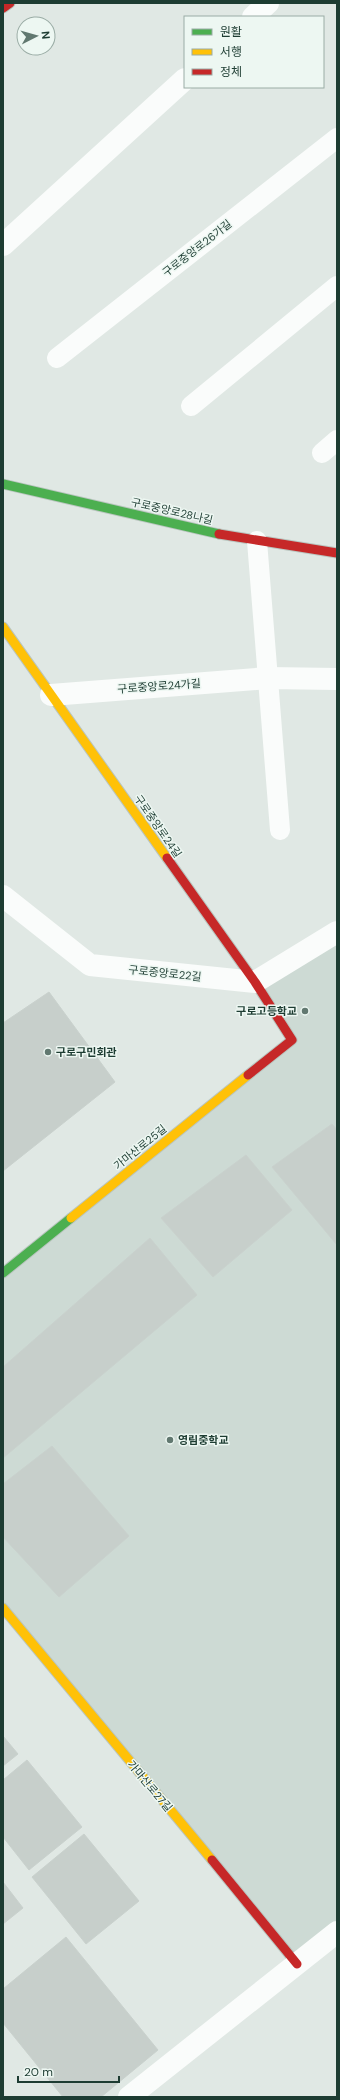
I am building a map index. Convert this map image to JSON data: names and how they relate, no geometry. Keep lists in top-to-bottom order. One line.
{"streets":{"street":["구로중앙로28나길","구로중앙로24가길","구로중앙로24길","구로중앙로22길","가마산로25길","가마산로27길"],"lane":["구로중앙로26가길"]},"crossings":[["구로중앙로24가길","구로중앙로24길"],["구로중앙로24길","구로중앙로22길"],["구로중앙로24길","가마산로25길"]],"places":["구로고등학교","구로구민회관","영림중학교"],"legend":["원활","서행","정체"],"scale_bar":"20 m","north":"right"}
